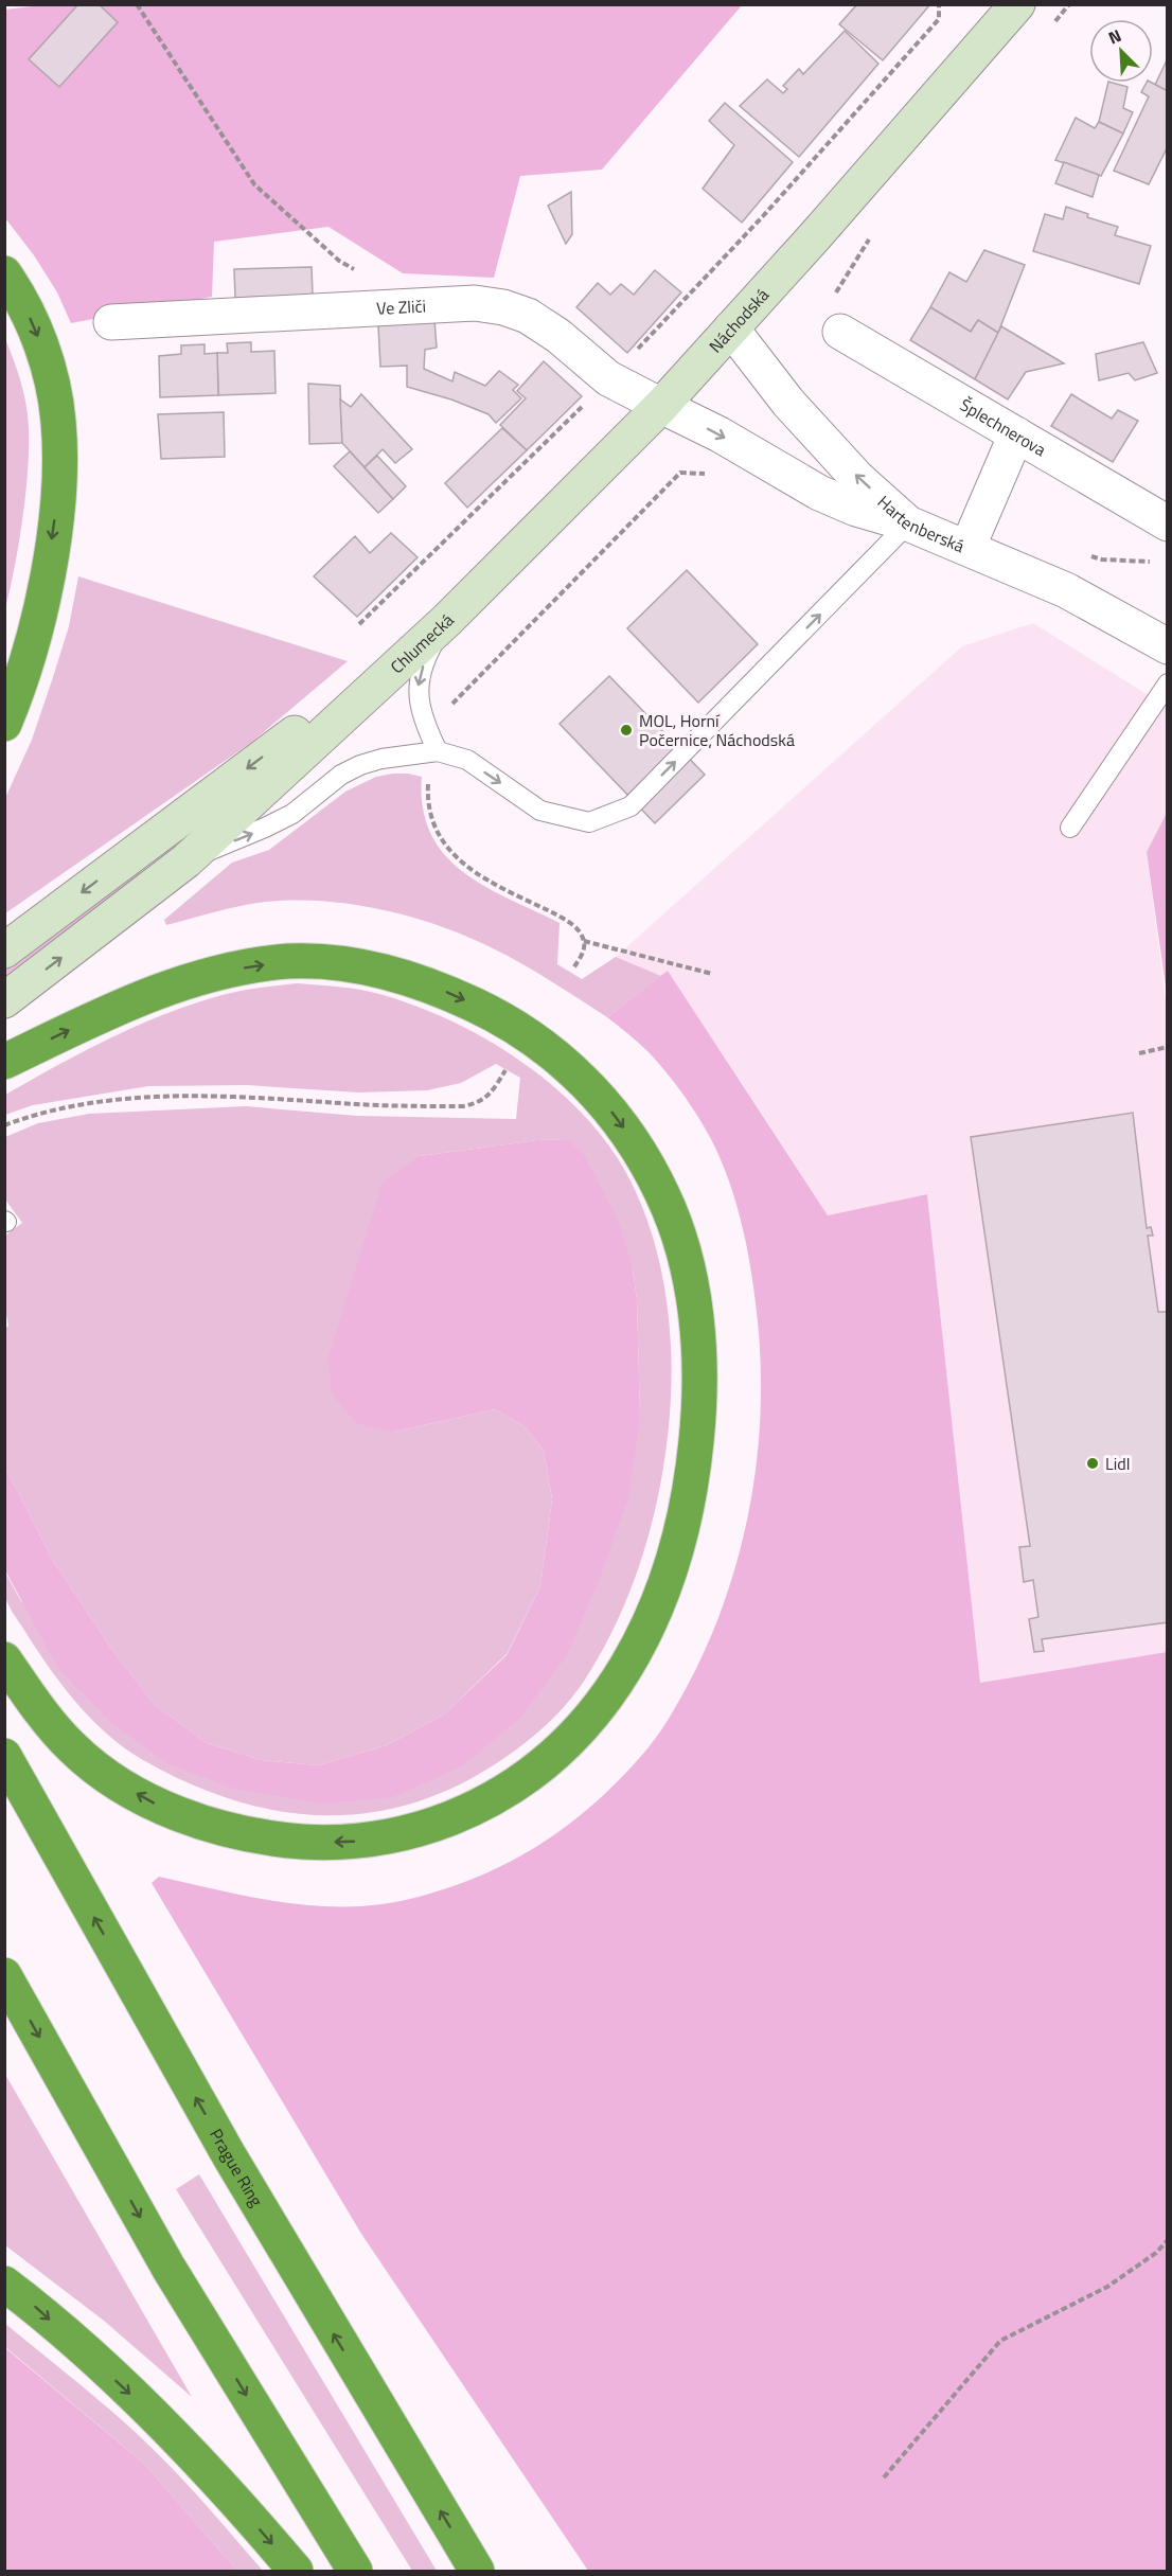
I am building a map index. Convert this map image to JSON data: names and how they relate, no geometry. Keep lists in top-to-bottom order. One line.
{"streets":{"highway":["Prague Ring"],"main road":["Náchodská","Chlumecká"],"street":["Ve Zliči","Šplechnerova","Hartenberská"]},"crossings":[["Ve Zliči","Náchodská"],["Ve Zliči","Hartenberská"],["Náchodská","Hartenberská"],["Náchodská","Chlumecká"]],"one_way":["Hartenberská"],"places":["MOL, Horní Počernice, Náchodská","Lidl"],"north":"top left"}
